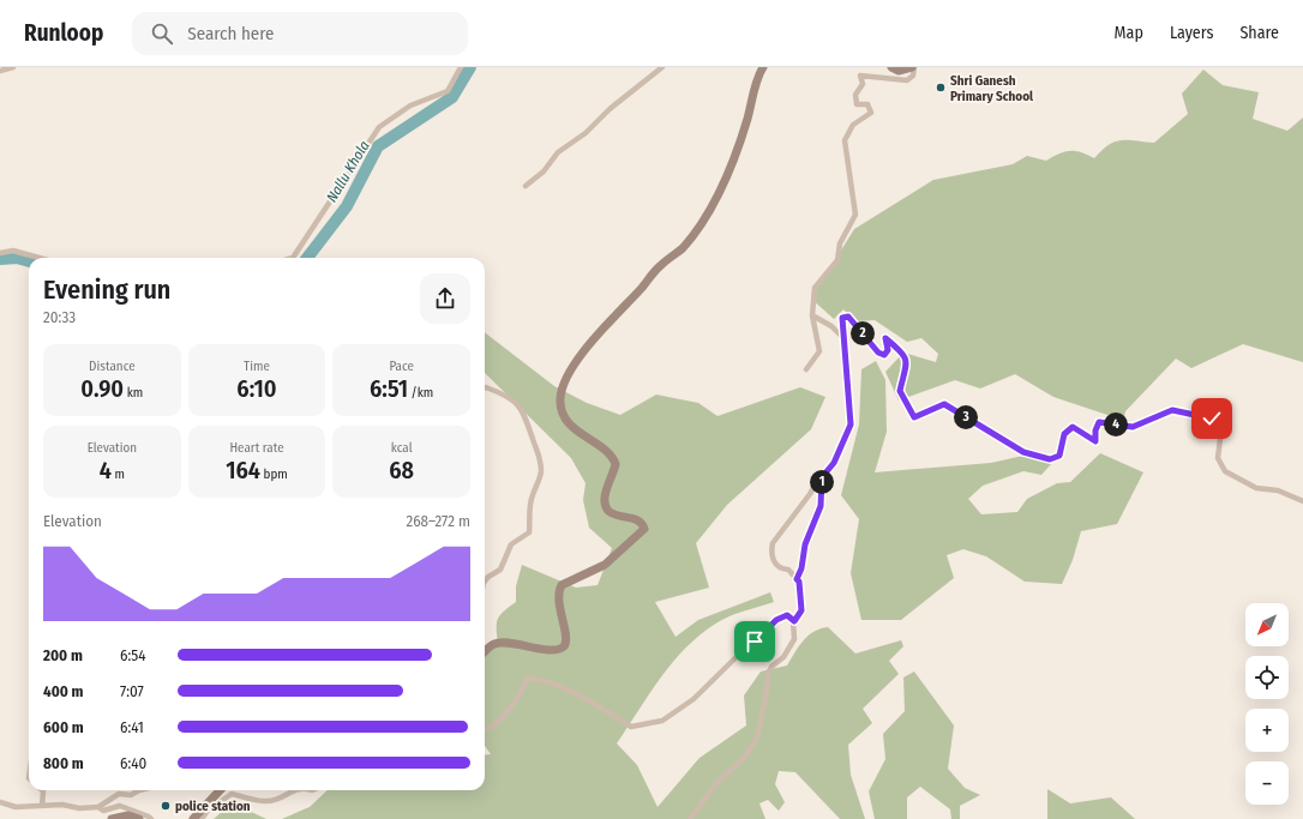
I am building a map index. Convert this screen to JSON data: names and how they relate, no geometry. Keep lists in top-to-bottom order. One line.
{"water":["Nallu Khola"],"places":["Shri Ganesh Primary School","police station"],"north":"bottom left","page":{"header":"Runloop","search":"Search here","nav":["Map","Layers","Share"],"heading":["Evening run","20:33"],"pins":["2","3","4","1"],"stats":[["Distance","0.90 km"],["Time","6:10"],["Pace","6:51 /km"],["Elevation","4 m"],["Heart rate","164 bpm"],["kcal","68"]],"chart":["Elevation","268–272 m"],"map_buttons":["+","−"],"list":[{"name":"200 m","note":"6:54"},{"name":"400 m","note":"7:07"},{"name":"600 m","note":"6:41"},{"name":"800 m","note":"6:40"}]}}
